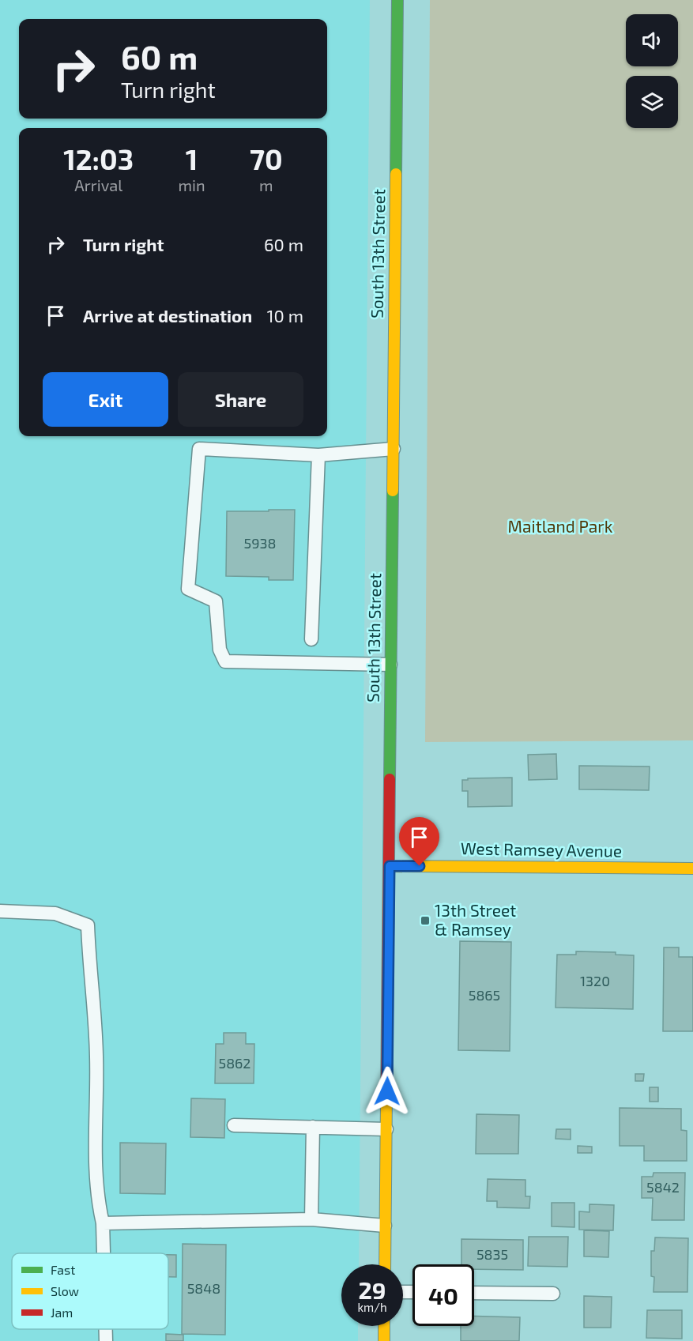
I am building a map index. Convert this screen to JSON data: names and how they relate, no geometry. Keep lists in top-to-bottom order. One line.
{"streets":{"street":["South 13th Street","West Ramsey Avenue"]},"crossings":[["South 13th Street","West Ramsey Avenue"]],"parks":["Maitland Park"],"places":{"transit":["13th Street & Ramsey"]},"house_numbers":["5938","1320","5865","5862","5842","5835","5848"],"legend":["Fast","Slow","Jam"],"page":{"turn":["60 m","Turn right"],"eta":["12:03","Arrival","1","min","70","m"],"list":[{"name":"Turn right","value":"60 m"},{"name":"Arrive at destination","value":"10 m"}],"buttons":["Exit","Share"],"speed":"29 km/h","limit":"40"}}
